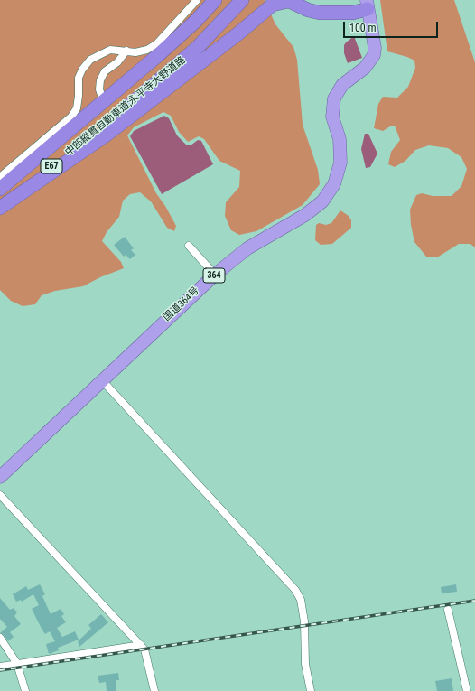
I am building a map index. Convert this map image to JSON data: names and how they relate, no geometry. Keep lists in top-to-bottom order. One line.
{"streets":{"highway":["中部縦貫自動車道;永平寺大野道路","E67","364","国道364号"]},"scale_bar":"100 m"}
